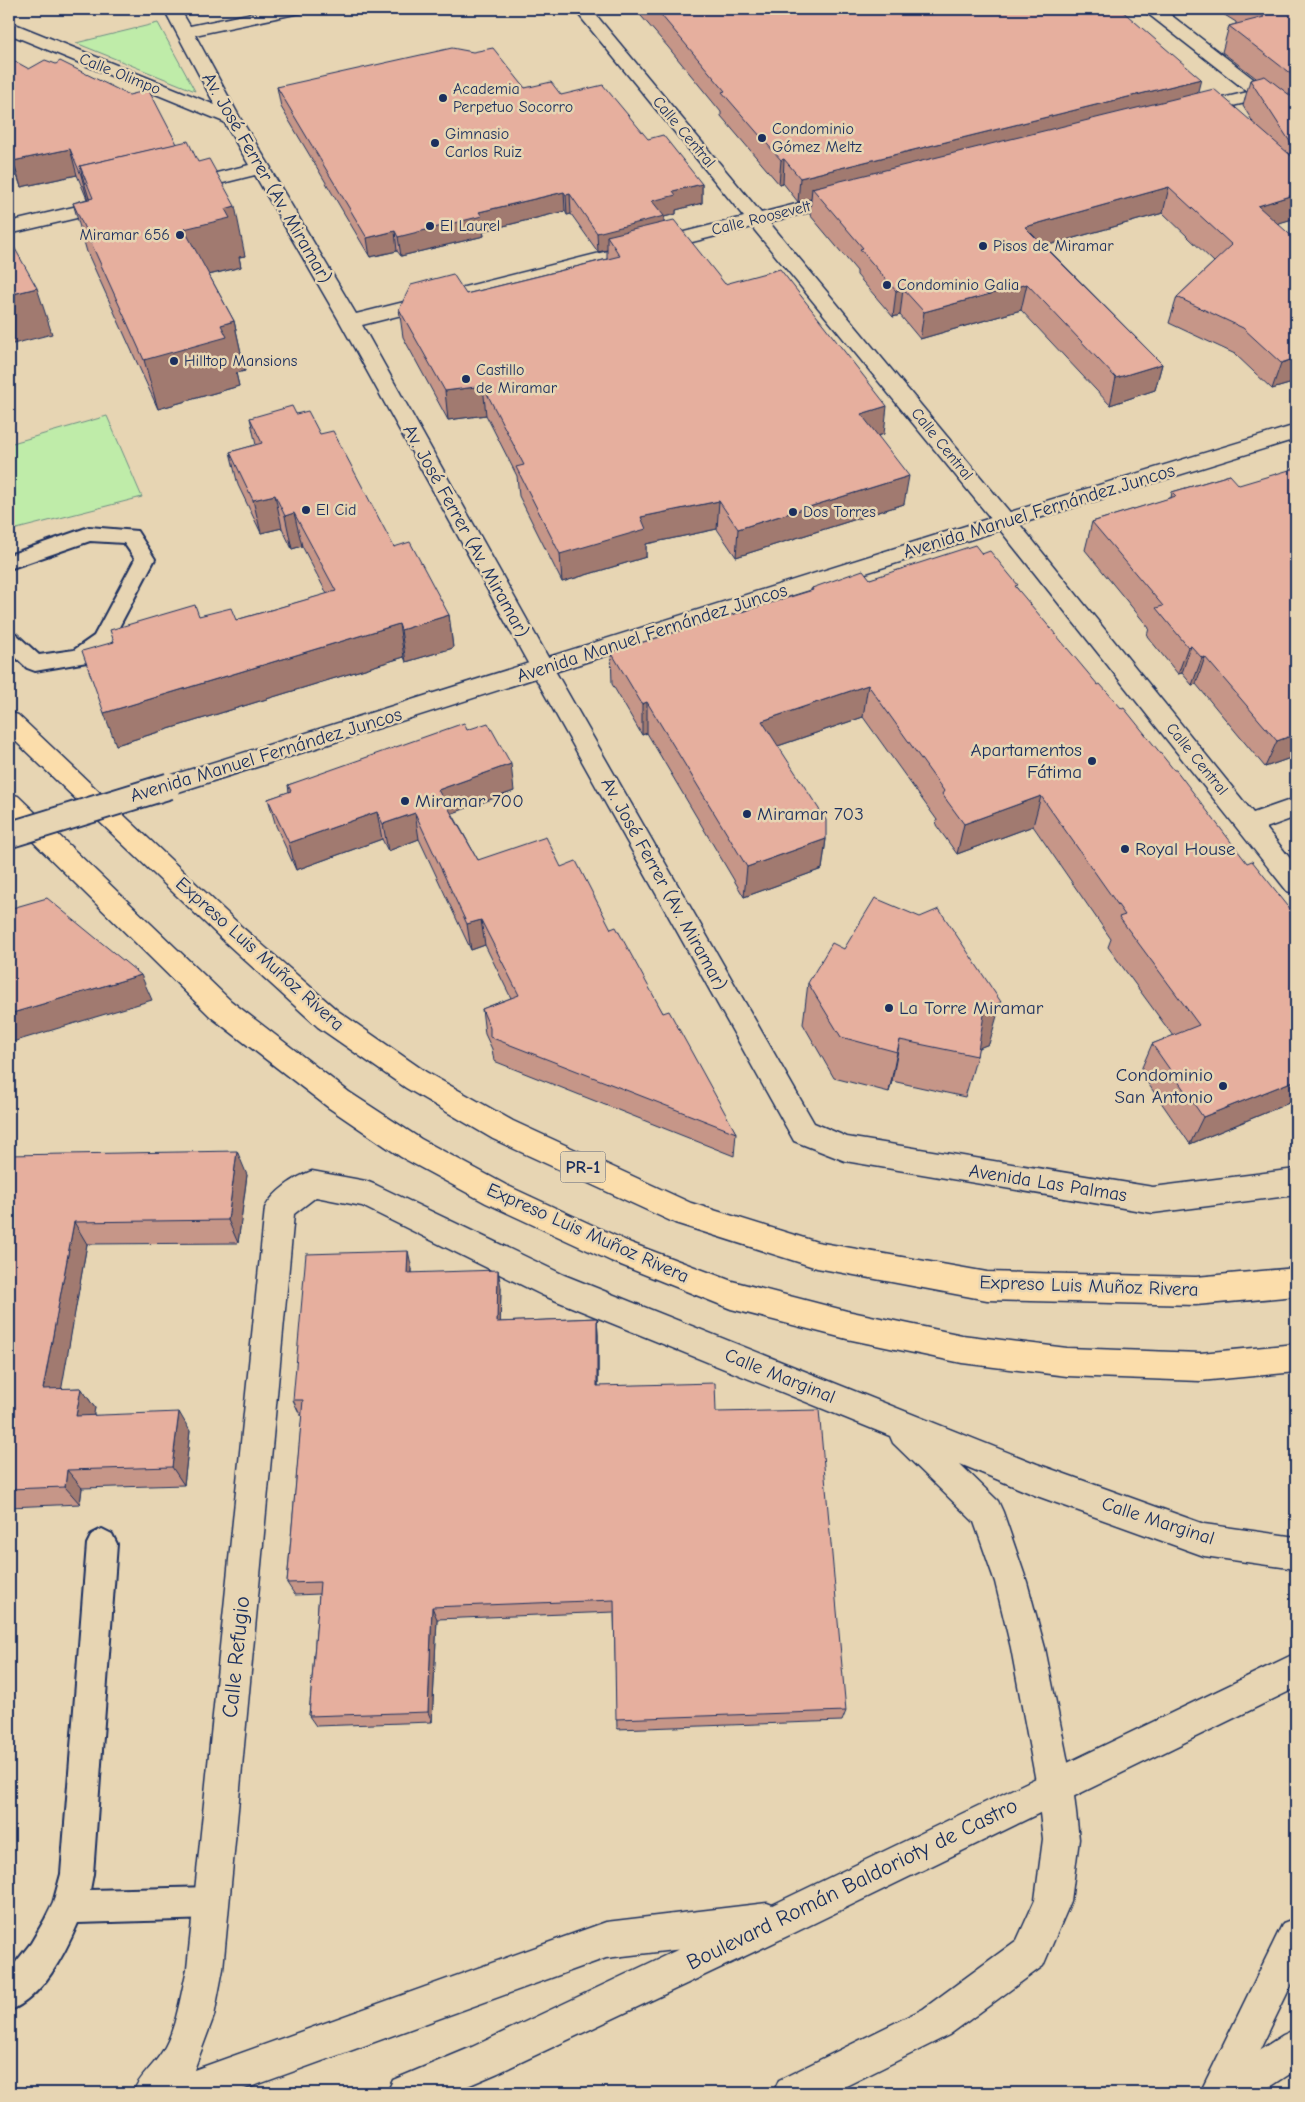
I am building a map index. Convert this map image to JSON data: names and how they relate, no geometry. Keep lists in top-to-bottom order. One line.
{"streets":{"highway":["Expreso Luis Muñoz Rivera","PR-1"],"street":["Calle Olimpo","Calle Central","Av. José Ferrer (Av. Miramar)","Calle Roosevelt","Avenida Manuel Fernández Juncos","Avenida Las Palmas","Calle Marginal","Calle Refugio","Boulevard Román Baldorioty de Castro"]},"crossings":[["Calle Olimpo","Av. José Ferrer (Av. Miramar)"],["Calle Central","Calle Roosevelt"],["Calle Central","Avenida Manuel Fernández Juncos"],["Av. José Ferrer (Av. Miramar)","Calle Roosevelt"],["Av. José Ferrer (Av. Miramar)","Avenida Manuel Fernández Juncos"],["Av. José Ferrer (Av. Miramar)","Avenida Las Palmas"],["Calle Marginal","Calle Refugio"]],"places":["Academia Perpetuo Socorro","Condominio Gómez Meltz","Gimnasio Carlos Ruiz","El Laurel","Miramar 656","Pisos de Miramar","Condominio Galia","Hilltop Mansions","Castillo de Miramar","El Cid","Dos Torres","Apartamentos Fátima","Miramar 700","Miramar 703","Royal House","La Torre Miramar","Condominio San Antonio"]}
